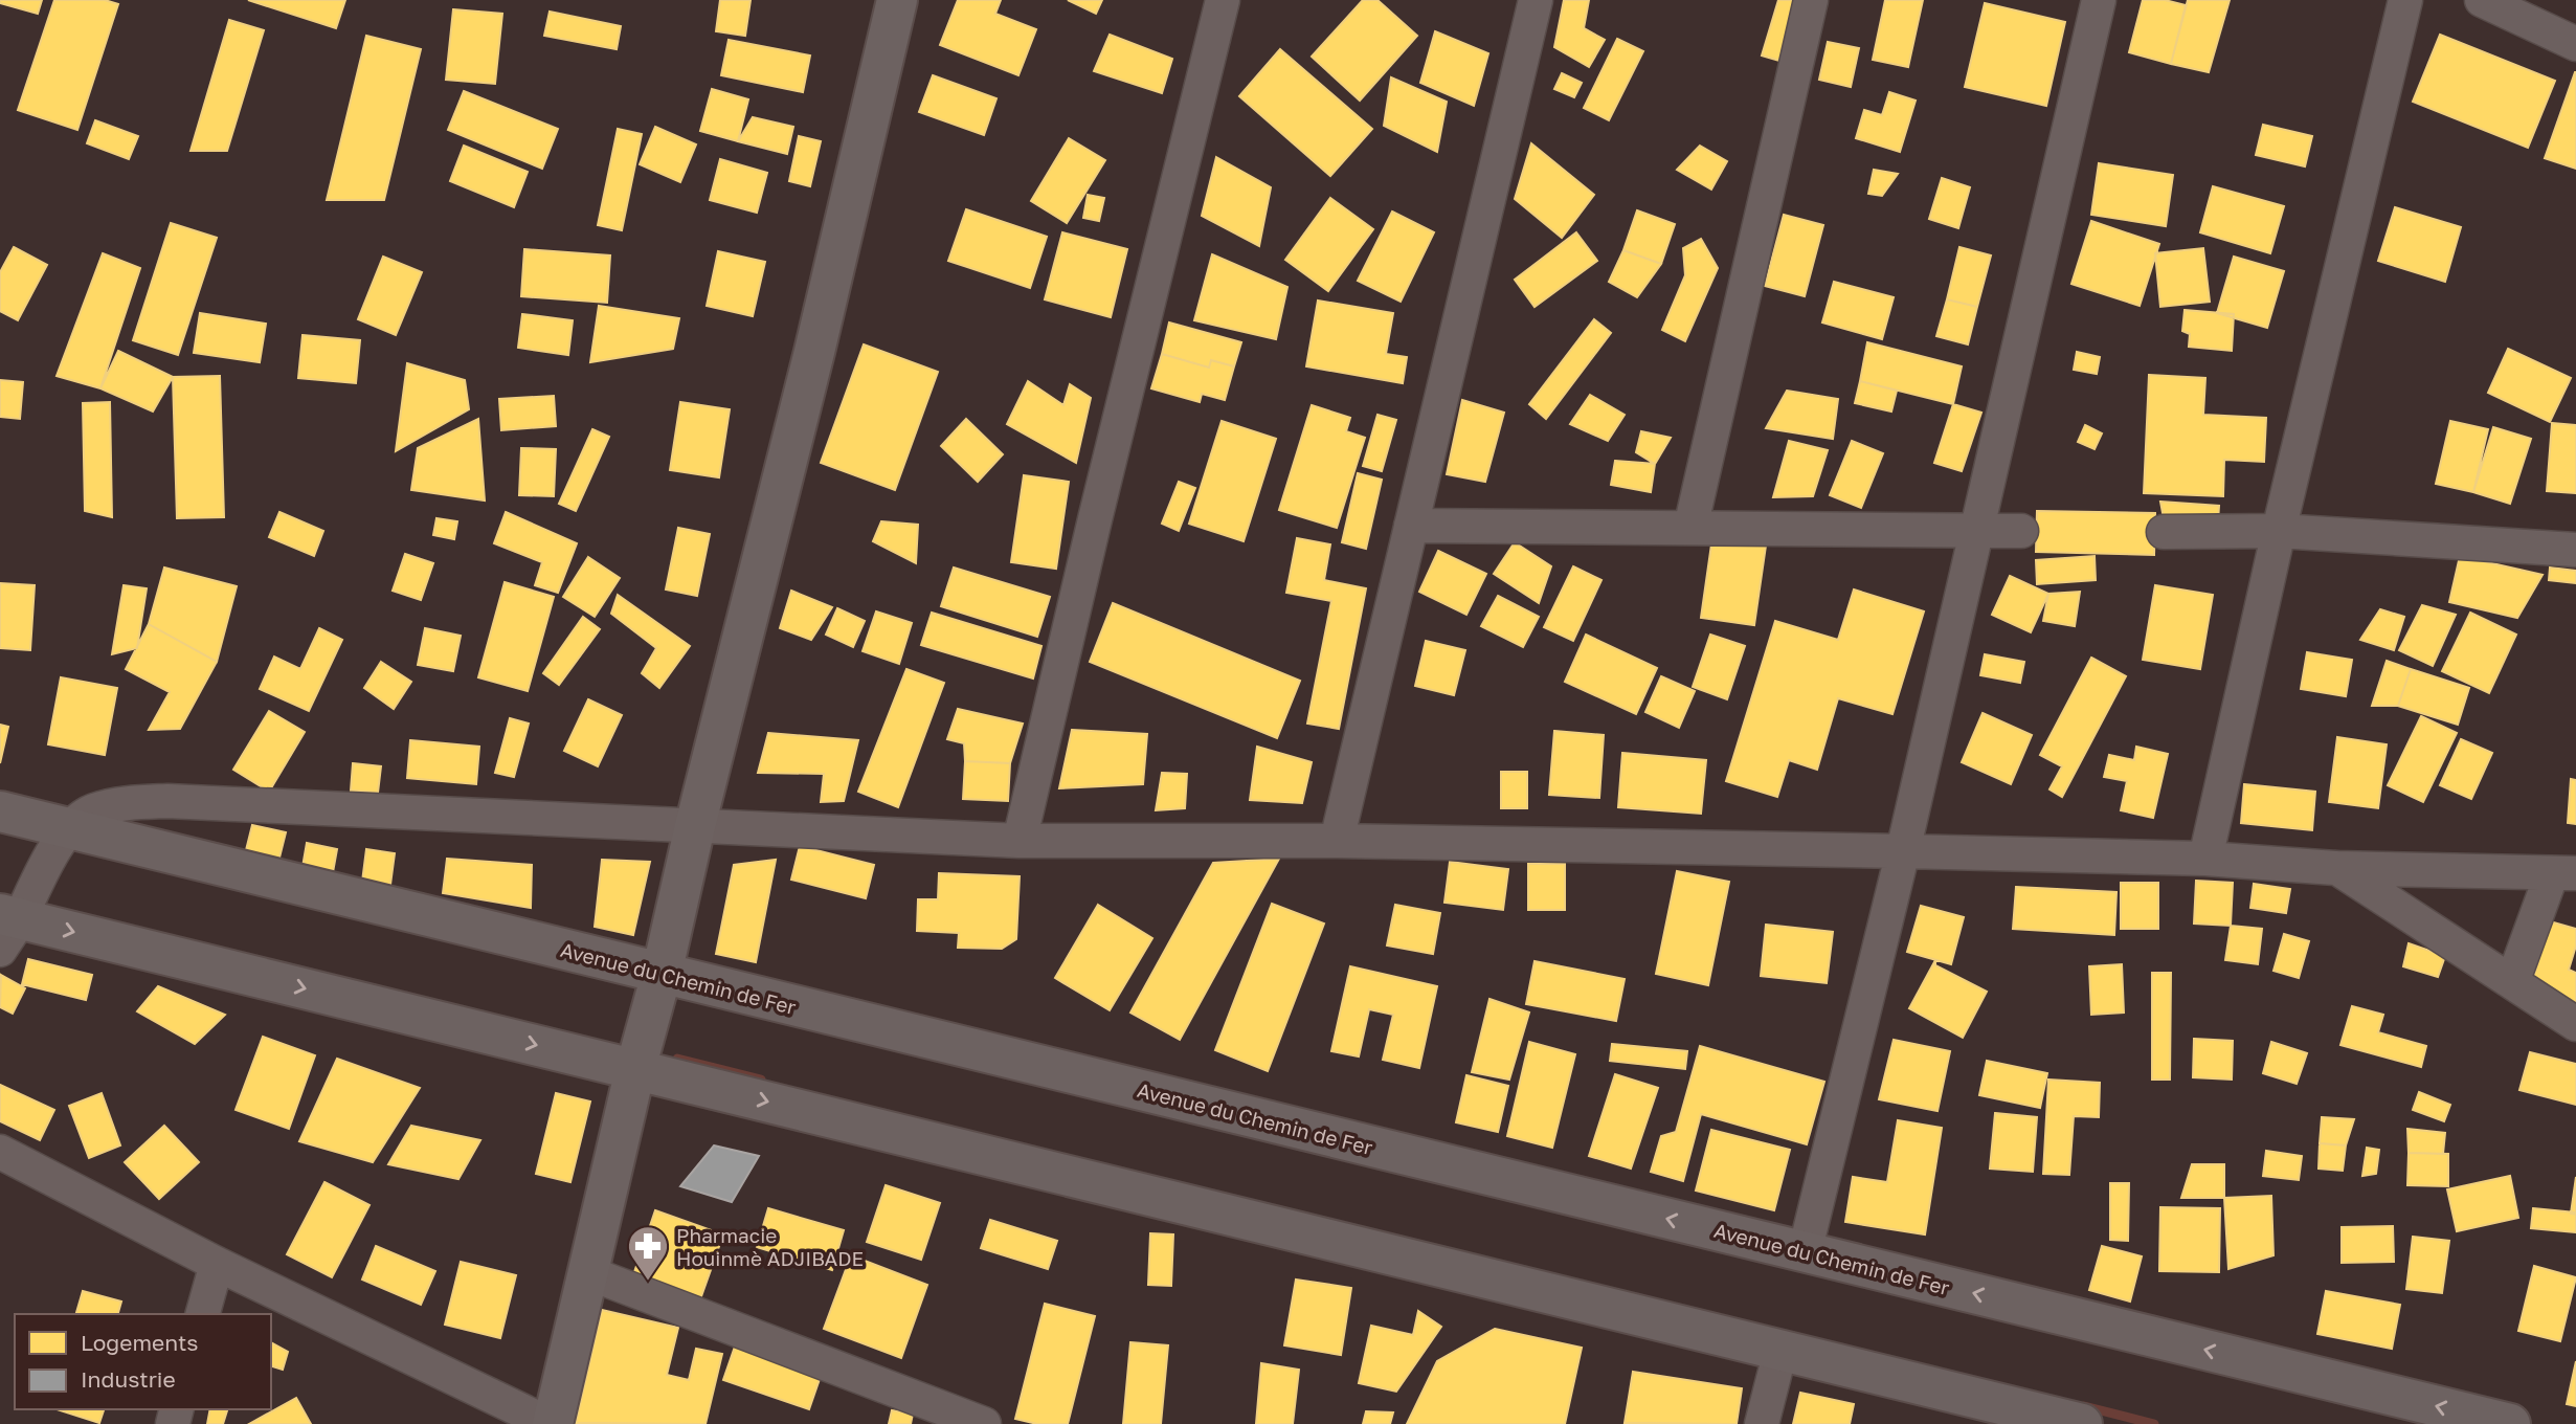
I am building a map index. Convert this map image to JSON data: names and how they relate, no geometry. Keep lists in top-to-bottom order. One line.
{"streets":{"main road":["Avenue du Chemin de Fer"]},"places":{"pharmacy":["Pharmacie Houinmè ADJIBADE"]},"legend":["Logements","Industrie"]}
